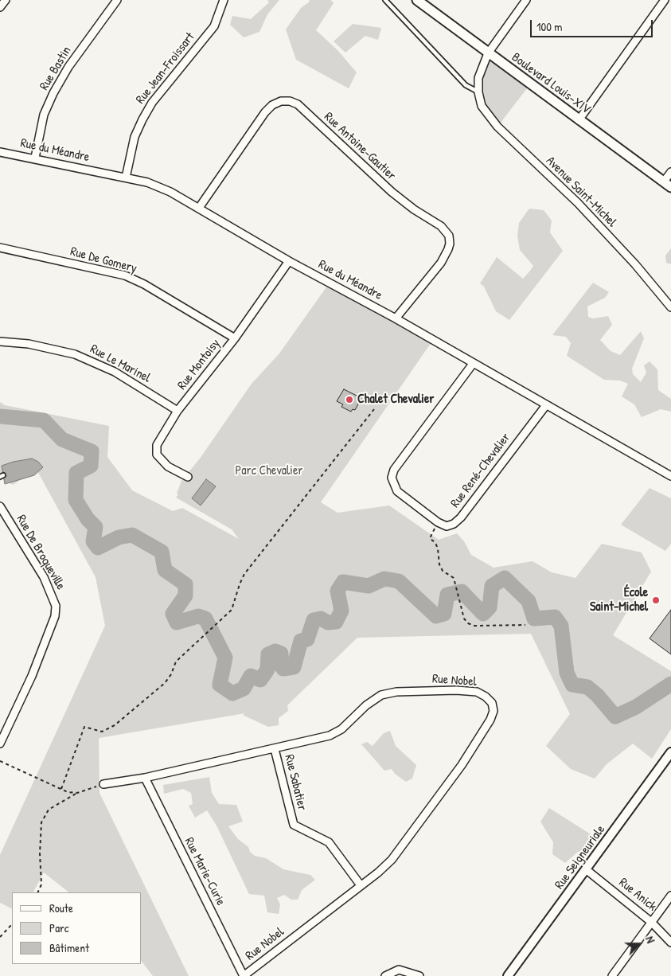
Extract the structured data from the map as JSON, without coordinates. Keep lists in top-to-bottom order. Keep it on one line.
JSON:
{"streets":{"main road":["Boulevard Louis-XIV"],"street":["Rue Bastin","Rue Jean-Froissart","Rue Antoine-Gautier","Rue du Méandre","Avenue Saint-Michel","Rue De Gomery","Rue Le Marinel","Rue Montoisy","Rue René-Chevalier","Rue De Broqueville","Rue Nobel","Rue Sabatier","Rue Seigneuriale","Rue Marie-Curie","Rue Anick"]},"crossings":[["Rue Bastin","Rue du Méandre"],["Rue Jean-Froissart","Rue du Méandre"],["Boulevard Louis-XIV","Avenue Saint-Michel"],["Rue Antoine-Gautier","Rue du Méandre"],["Rue du Méandre","Rue Montoisy"],["Rue du Méandre","Rue René-Chevalier"],["Rue De Gomery","Rue Montoisy"],["Rue Le Marinel","Rue Montoisy"],["Rue Nobel","Rue Sabatier"],["Rue Nobel","Rue Marie-Curie"],["Rue Seigneuriale","Rue Anick"]],"parks":["Parc Chevalier"],"places":["Chalet Chevalier","École Saint-Michel"],"legend":["Route","Parc","Bâtiment"],"scale_bar":"100 m","north":"right"}
